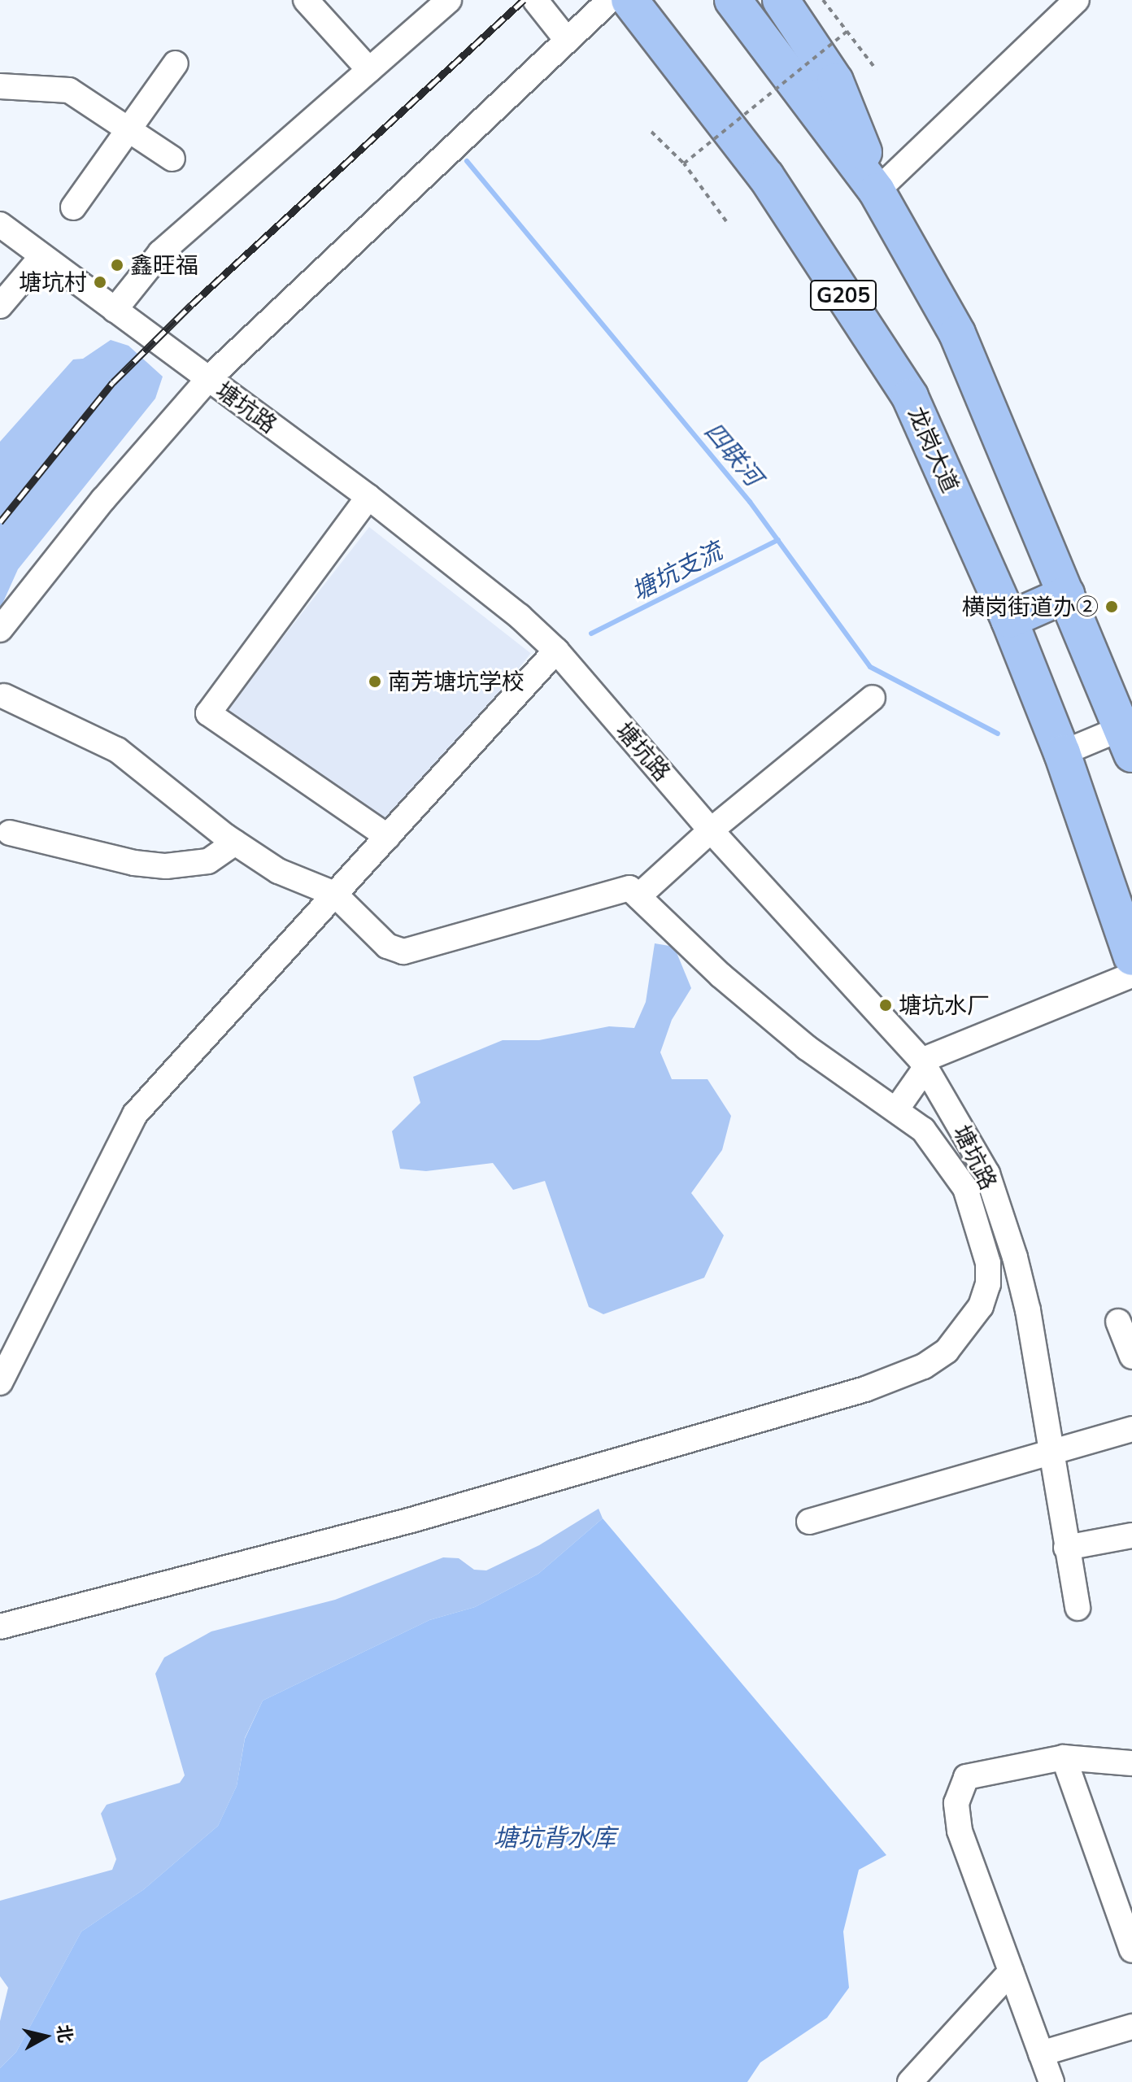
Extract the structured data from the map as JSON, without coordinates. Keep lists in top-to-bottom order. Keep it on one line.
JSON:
{"streets":{"highway":["G205","龙岗大道"],"street":["塘坑路"]},"water":["四联河","塘坑支流","塘坑背水库"],"places":["鑫旺福","塘坑村","横岗街道办②","南芳塘坑学校","塘坑水厂"],"north":"right"}
